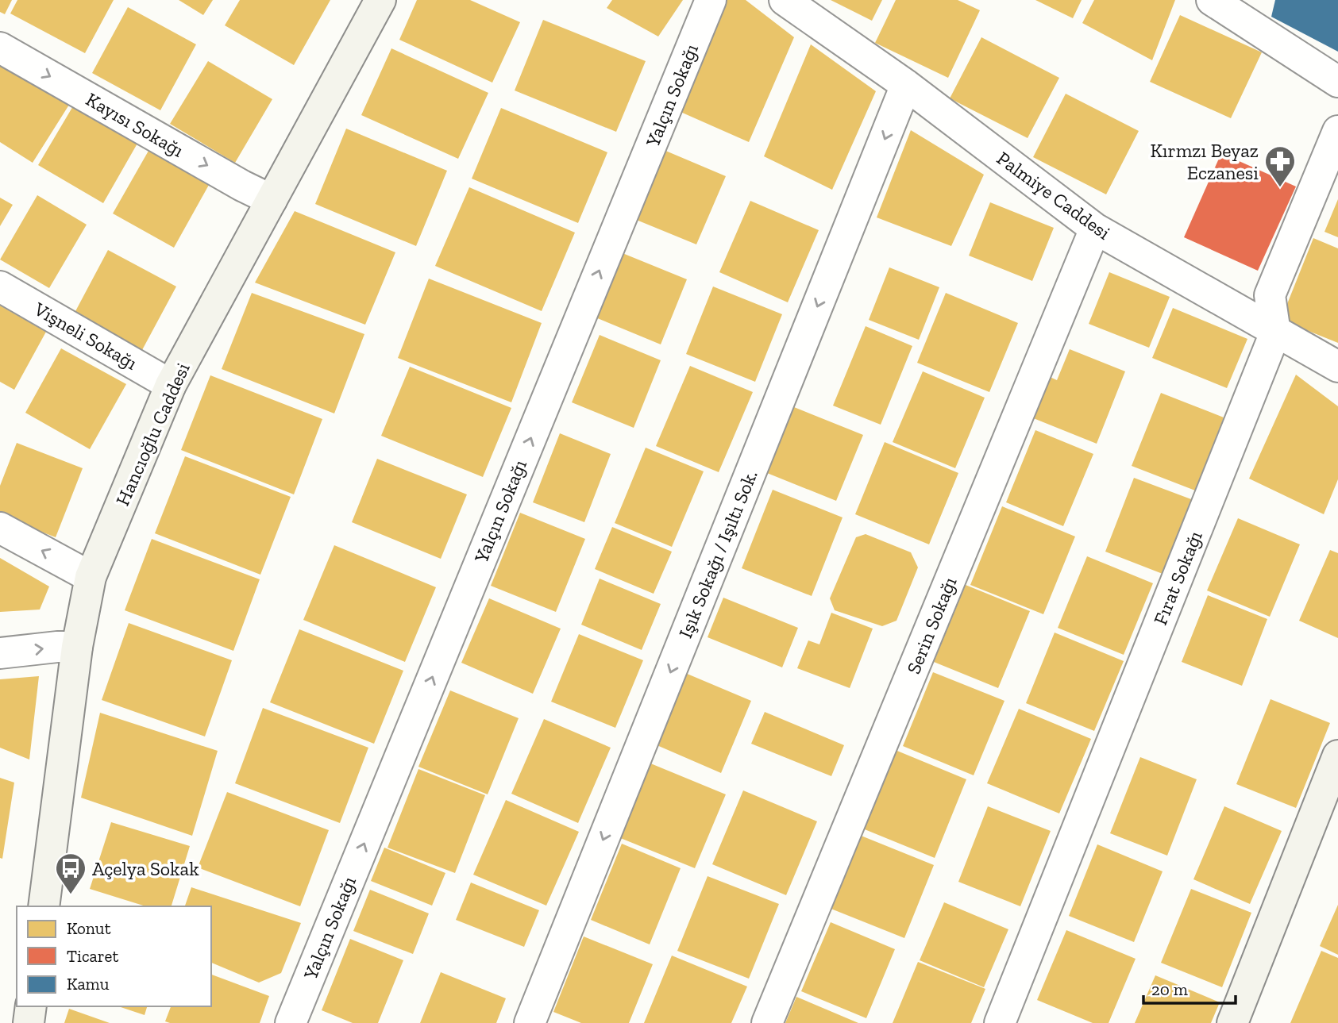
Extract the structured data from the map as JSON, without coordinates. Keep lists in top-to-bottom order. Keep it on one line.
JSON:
{"streets":{"street":["Yalçın Sokağı","Kayısı Sokağı","Palmiye Caddesi","Vişneli Sokağı","Hancıoğlu Caddesi","Işık Sokağı / Işıltı Sok.","Fırat Sokağı","Serin Sokağı"]},"crossings":[["Kayısı Sokağı","Hancıoğlu Caddesi"],["Palmiye Caddesi","Işık Sokağı / Işıltı Sok."],["Palmiye Caddesi","Fırat Sokağı"],["Palmiye Caddesi","Serin Sokağı"],["Vişneli Sokağı","Hancıoğlu Caddesi"]],"one_way":["Yalçın Sokağı","Kayısı Sokağı","Işık Sokağı / Işıltı Sok."],"places":{"pharmacy":["Kırmzı Beyaz Eczanesi"],"bus stop":["Açelya Sokak"]},"legend":["Konut","Ticaret","Kamu"],"scale_bar":"20 m"}
